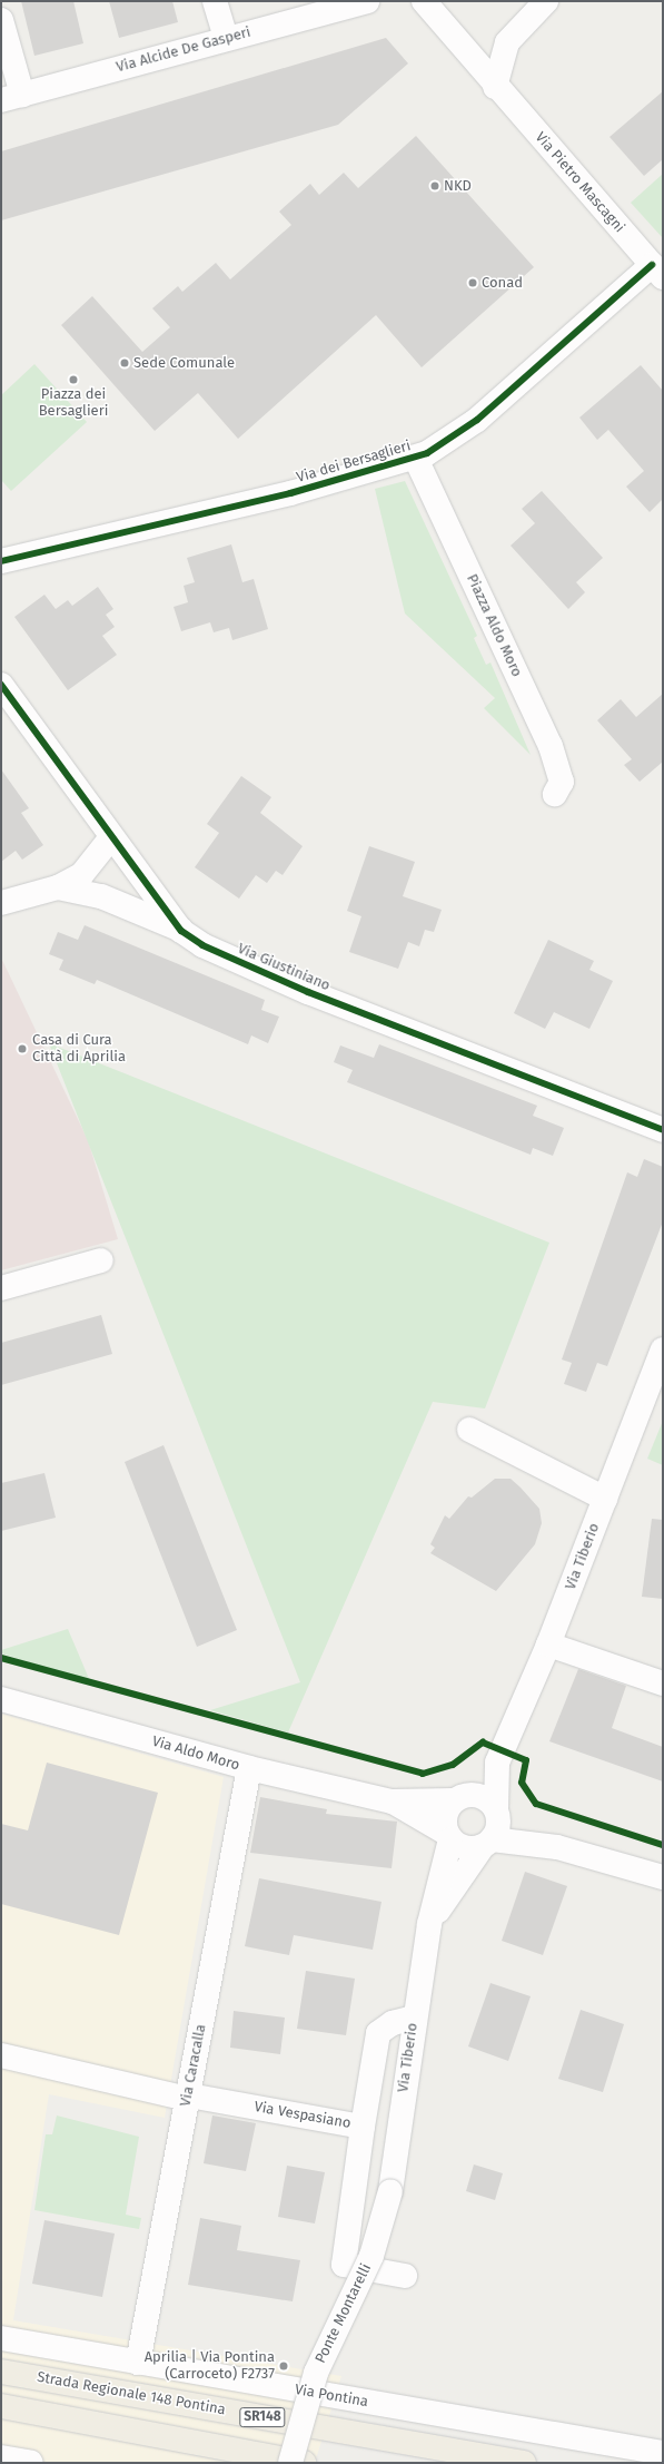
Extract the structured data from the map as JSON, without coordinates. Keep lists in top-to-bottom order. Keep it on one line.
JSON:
{"streets":{"highway":["Strada Regionale 148 Pontina","SR148"],"street":["Via Alcide De Gasperi","Via Pietro Mascagni","Via dei Bersaglieri","Piazza Aldo Moro","Via Giustiniano","Via Tiberio","Via Aldo Moro","Via Caracalla","Via Vespasiano","Ponte Montarelli","Via Pontina"]},"crossings":[["Via Pietro Mascagni","Via dei Bersaglieri"],["Via dei Bersaglieri","Piazza Aldo Moro"],["Via Tiberio","Via Aldo Moro"],["Via Tiberio","Via Vespasiano"],["Via Tiberio","Ponte Montarelli"],["Via Aldo Moro","Via Caracalla"],["Via Caracalla","Via Vespasiano"],["Via Caracalla","Via Pontina"]],"places":["NKD","Conad","Sede Comunale","Piazza dei Bersaglieri","Casa di Cura Città di Aprilia","Aprilia | Via Pontina (Carroceto) F2737"]}
